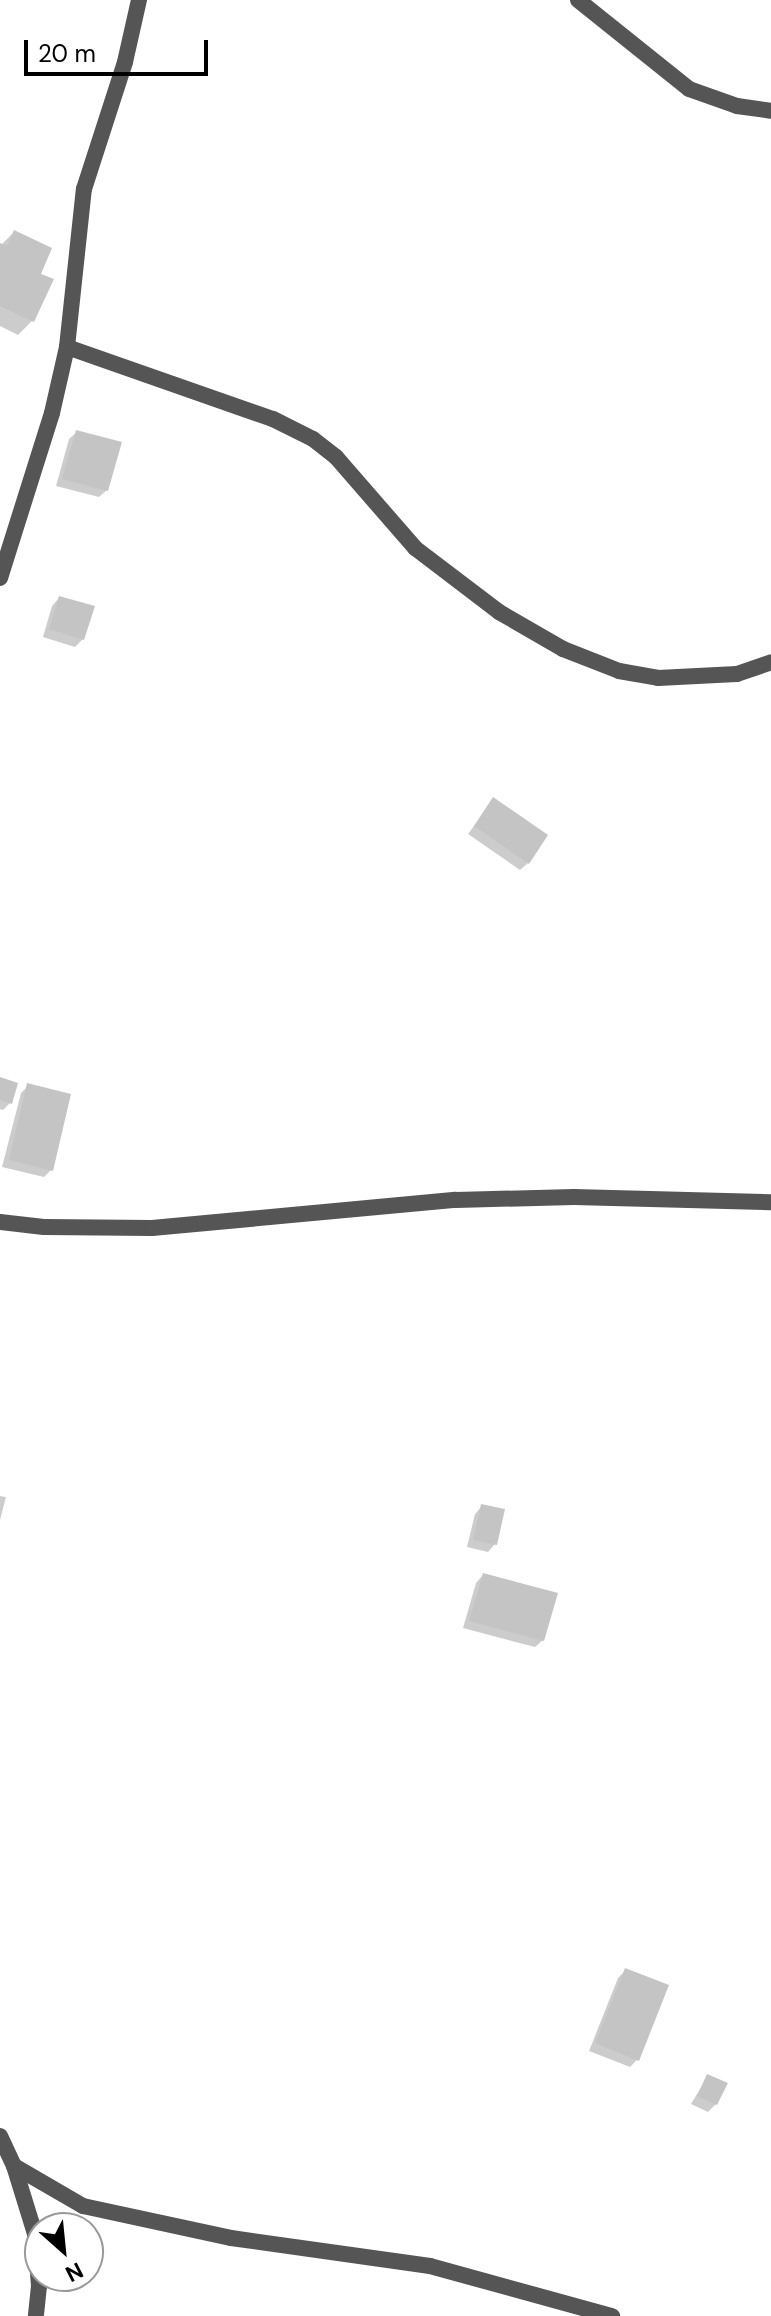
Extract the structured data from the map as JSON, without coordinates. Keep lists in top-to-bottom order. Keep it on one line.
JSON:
{"scale_bar":"20 m","north":"bottom right"}
